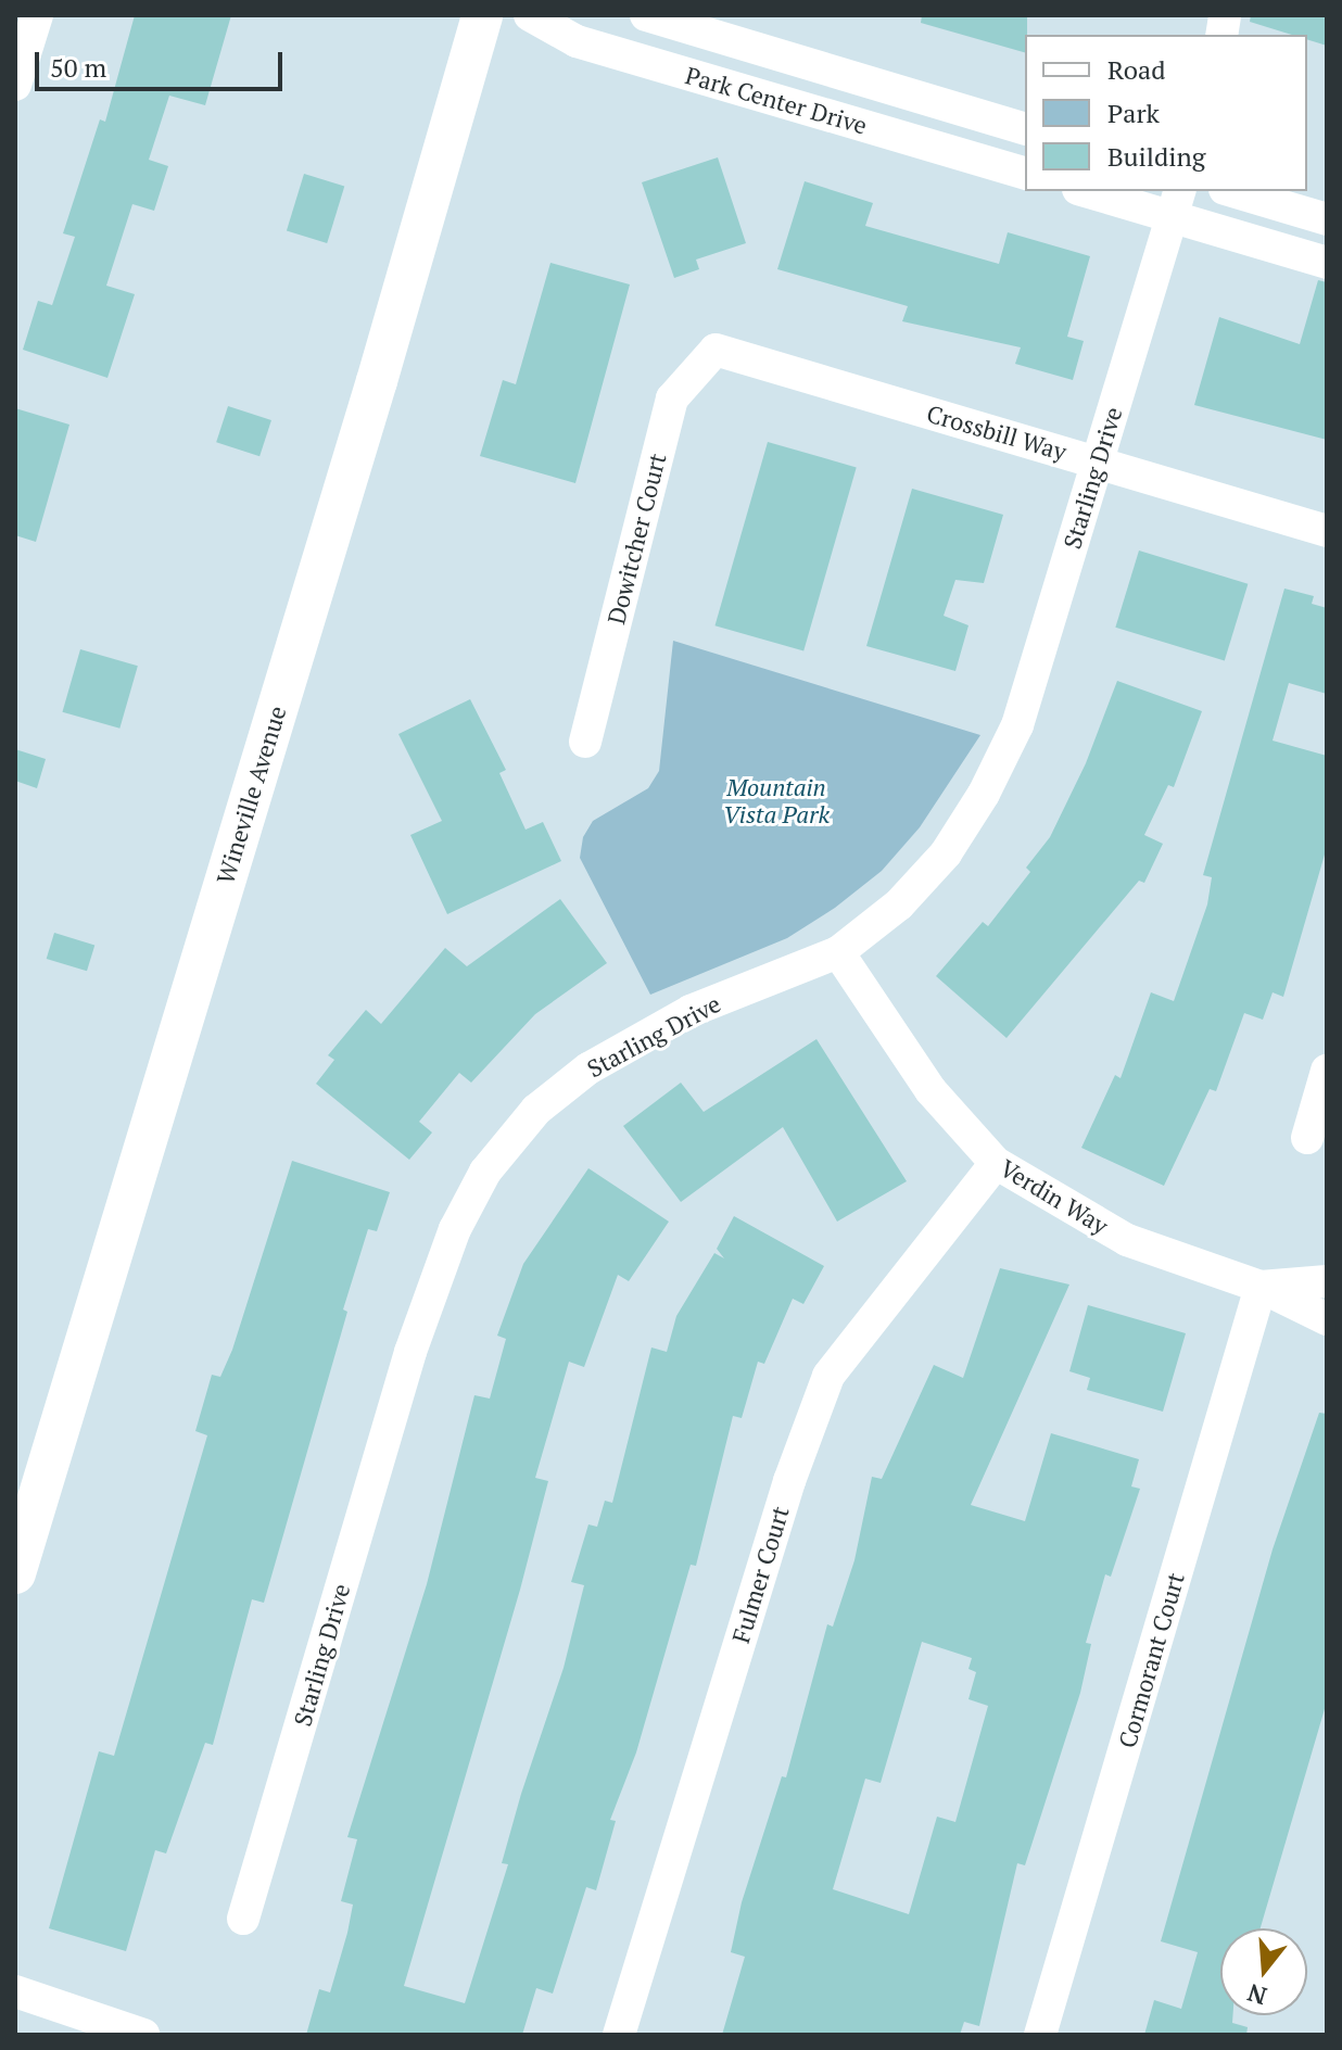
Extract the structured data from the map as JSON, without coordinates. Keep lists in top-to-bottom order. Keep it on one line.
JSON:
{"streets":{"main road":["Wineville Avenue"],"street":["Park Center Drive","Crossbill Way","Starling Drive","Dowitcher Court","Verdin Way","Fulmer Court","Cormorant Court"]},"crossings":[["Crossbill Way","Starling Drive"],["Crossbill Way","Dowitcher Court"],["Starling Drive","Verdin Way"],["Verdin Way","Fulmer Court"],["Verdin Way","Cormorant Court"]],"parks":["Mountain Vista Park"],"legend":["Road","Park","Building"],"scale_bar":"50 m","north":"bottom"}
